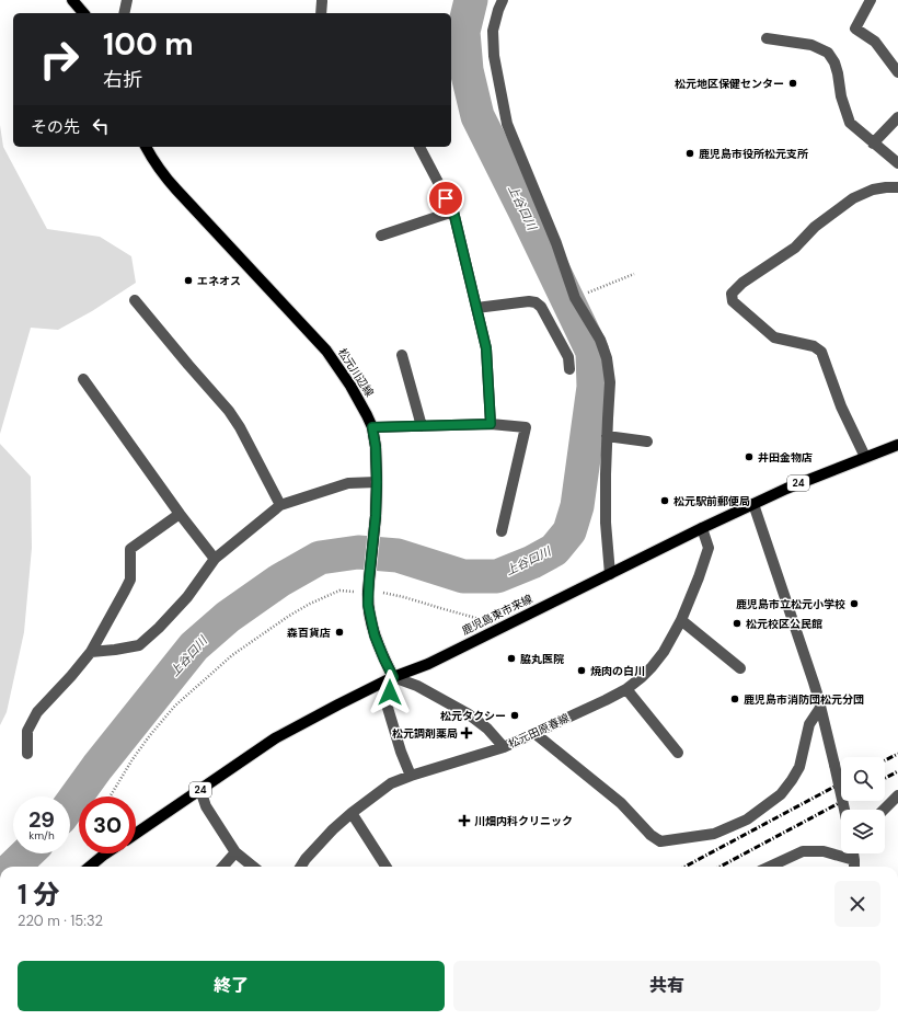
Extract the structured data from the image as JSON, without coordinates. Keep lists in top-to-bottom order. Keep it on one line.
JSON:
{"streets":{"main road":["松元川辺線","24","鹿児島東市来線"],"street":["松元田原春線"]},"crossings":[["松元川辺線","鹿児島東市来線"],["鹿児島東市来線","松元田原春線"]],"water":["上谷口川"],"places":{"other":["松元地区保健センター","鹿児島市役所松元支所","エネオス","井田金物店","松元駅前郵便局","鹿児島市立松元小学校","松元校区公民館","森百貨店","脇丸医院","焼肉の白川","鹿児島市消防団松元分団","松元タクシー"],"health":["松元調剤薬局","川畑内科クリニック"]},"page":{"turn":["100 m","右折"],"then":"その先","speed":"29 km/h","limit":"30","heading":["1 分","220 m · 15:32"],"buttons":["終了","共有"]}}
